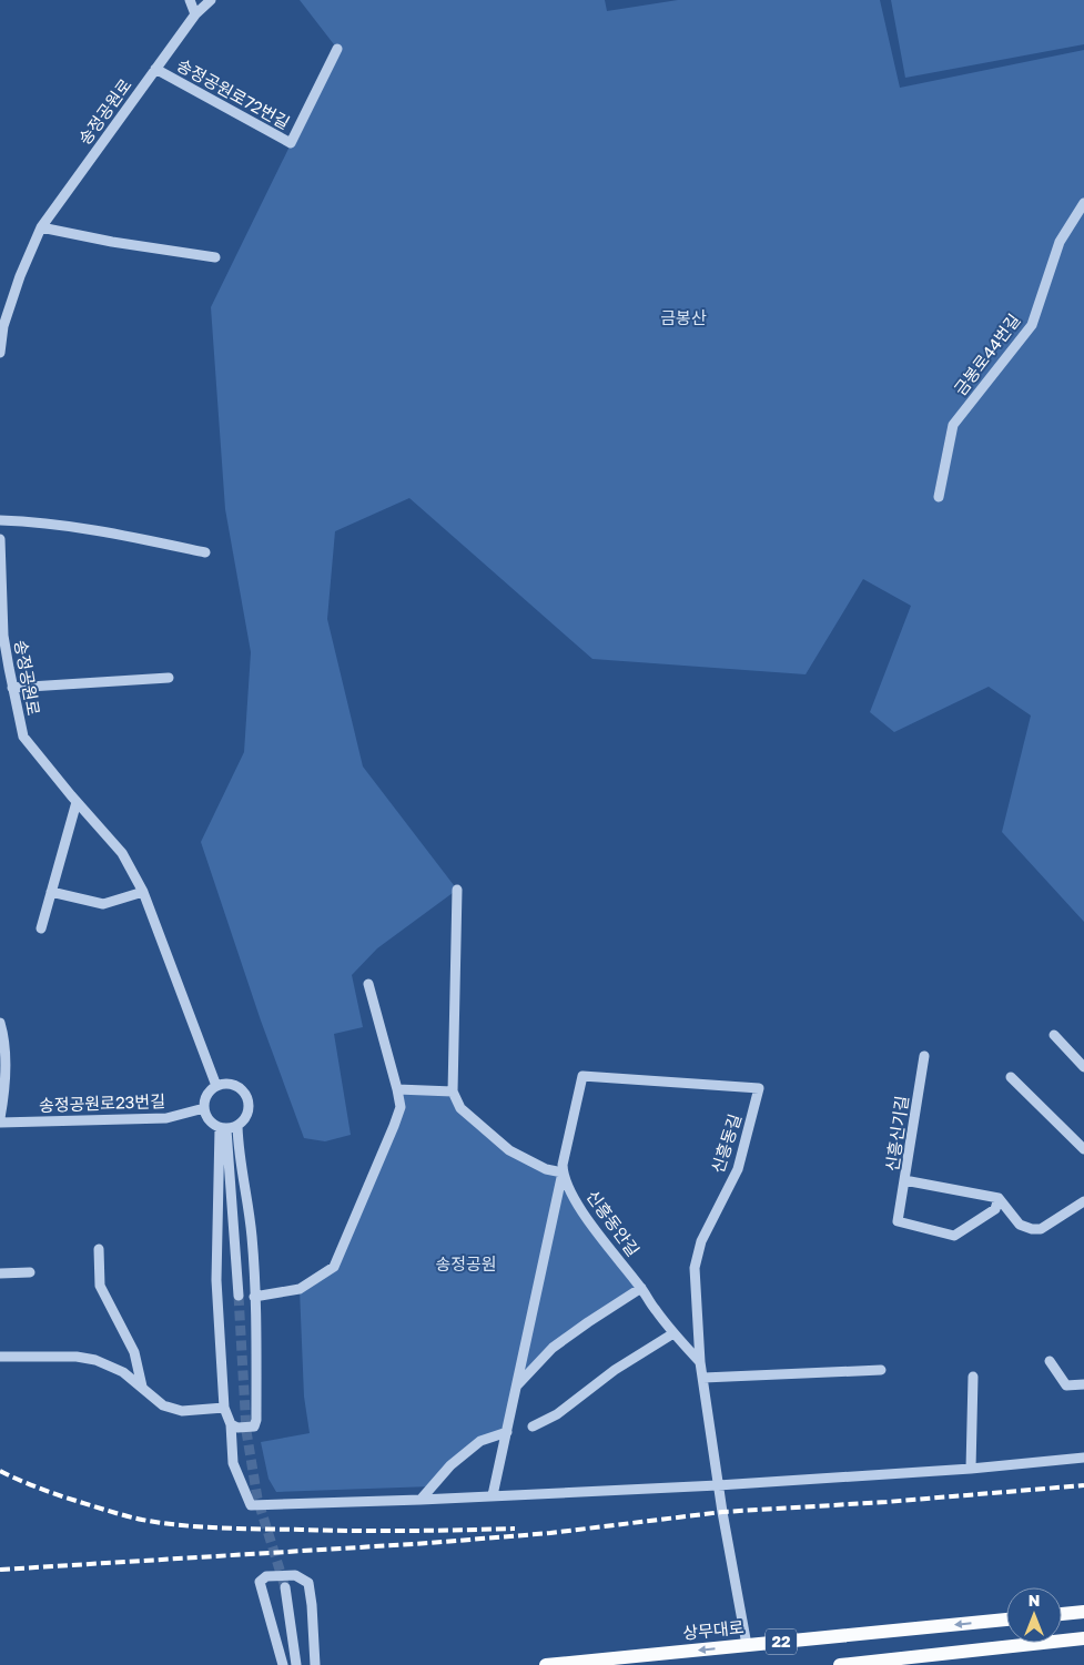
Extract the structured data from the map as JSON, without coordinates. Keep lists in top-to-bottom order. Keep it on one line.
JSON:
{"streets":{"main road":["상무대로","22"],"street":["송정공원로72번길","송정공원로","금봉로44번길","송정공원로23번길","신흥신기길","신흥동길","신흥동안길"]},"crossings":[["송정공원로72번길","송정공원로"],["송정공원로","송정공원로23번길"],["신흥동길","신흥동안길"],["신흥동길","상무대로"]],"parks":["금봉산","송정공원"],"north":"top"}
